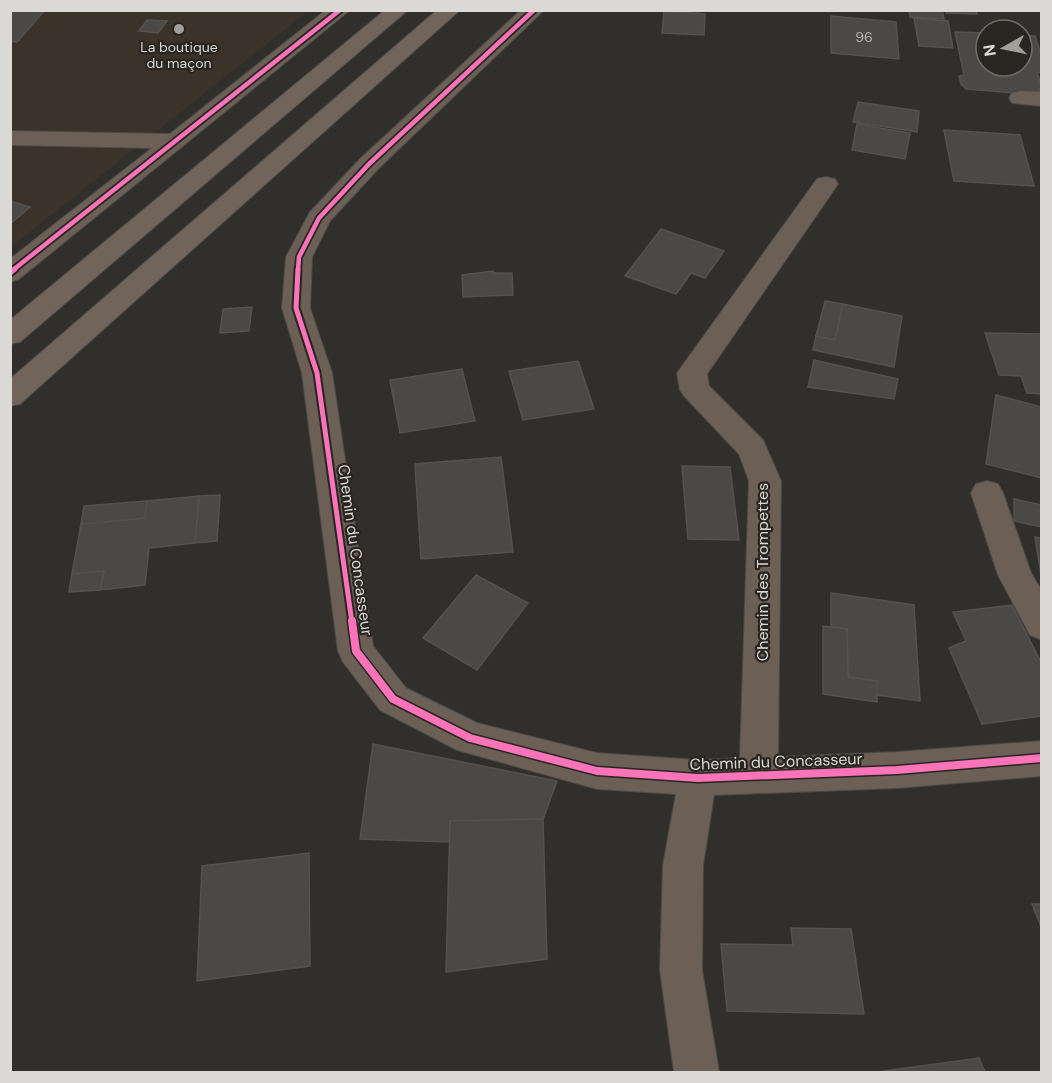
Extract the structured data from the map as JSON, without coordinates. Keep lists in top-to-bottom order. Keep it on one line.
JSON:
{"streets":{"street":["Chemin du Concasseur","Chemin des Trompettes"]},"crossings":[["Chemin du Concasseur","Chemin des Trompettes"]],"places":["La boutique du maçon"],"house_numbers":["96"],"north":"left"}
